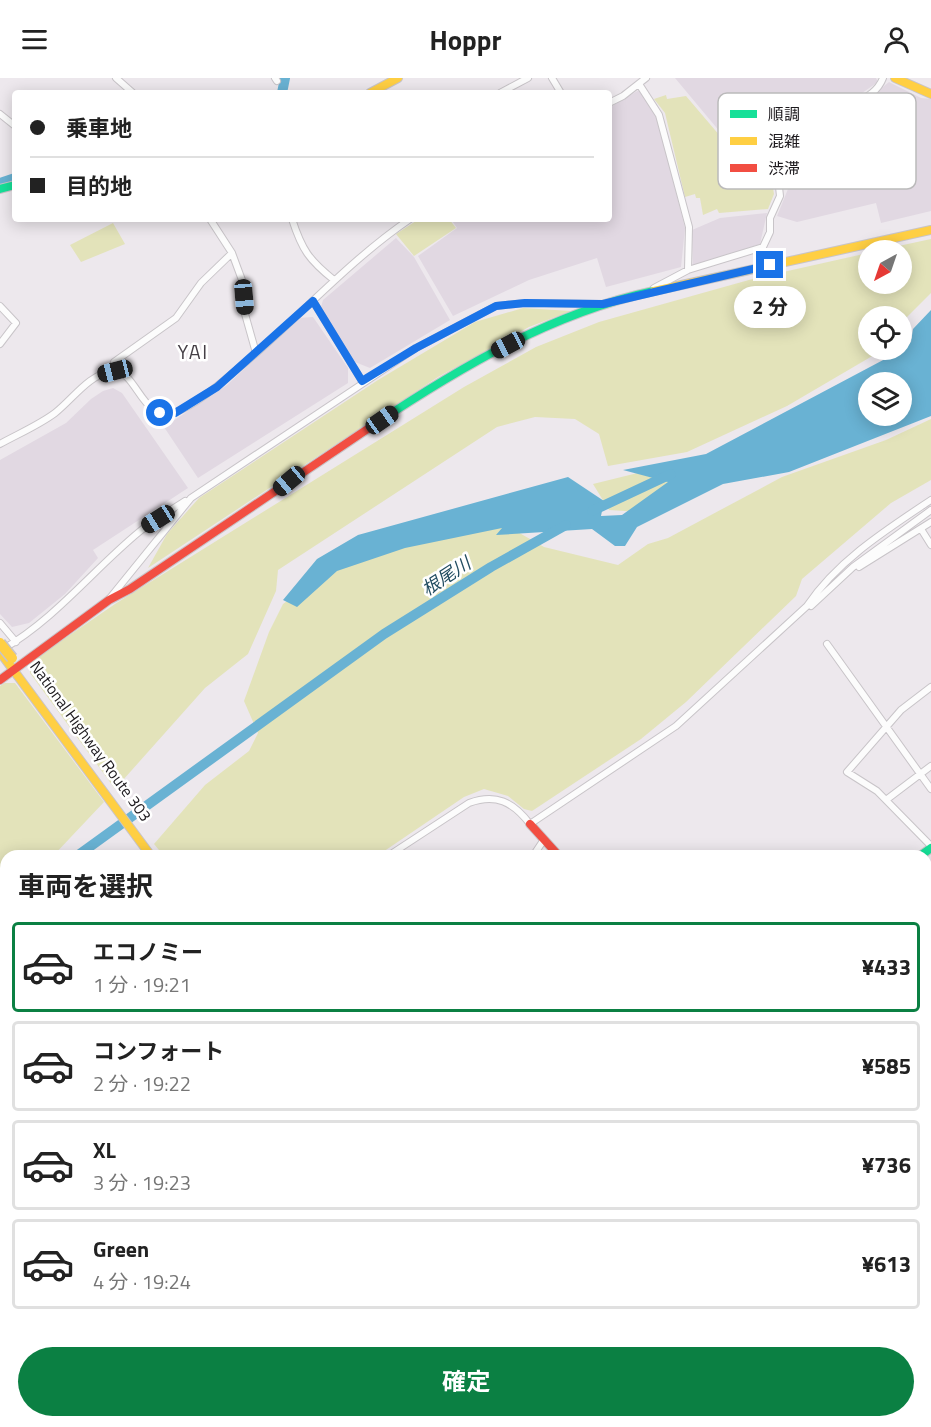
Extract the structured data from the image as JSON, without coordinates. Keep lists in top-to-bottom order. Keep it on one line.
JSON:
{"streets":{"main road":["National Highway Route 303"]},"districts":["YAI"],"water":["根尾川"],"legend":["順調","混雑","渋滞"],"north":"bottom left","page":{"header":"Hoppr","banner":["乗車地","目的地"],"bubble":"2 分","heading":"車両を選択","list":[{"name":"エコノミー","note":"1 分 · 19:21","value":"¥433"},{"name":"コンフォート","note":"2 分 · 19:22","value":"¥585"},{"name":"XL","note":"3 分 · 19:23","value":"¥736"},{"name":"Green","note":"4 分 · 19:24","value":"¥613"}],"buttons":"確定"}}
